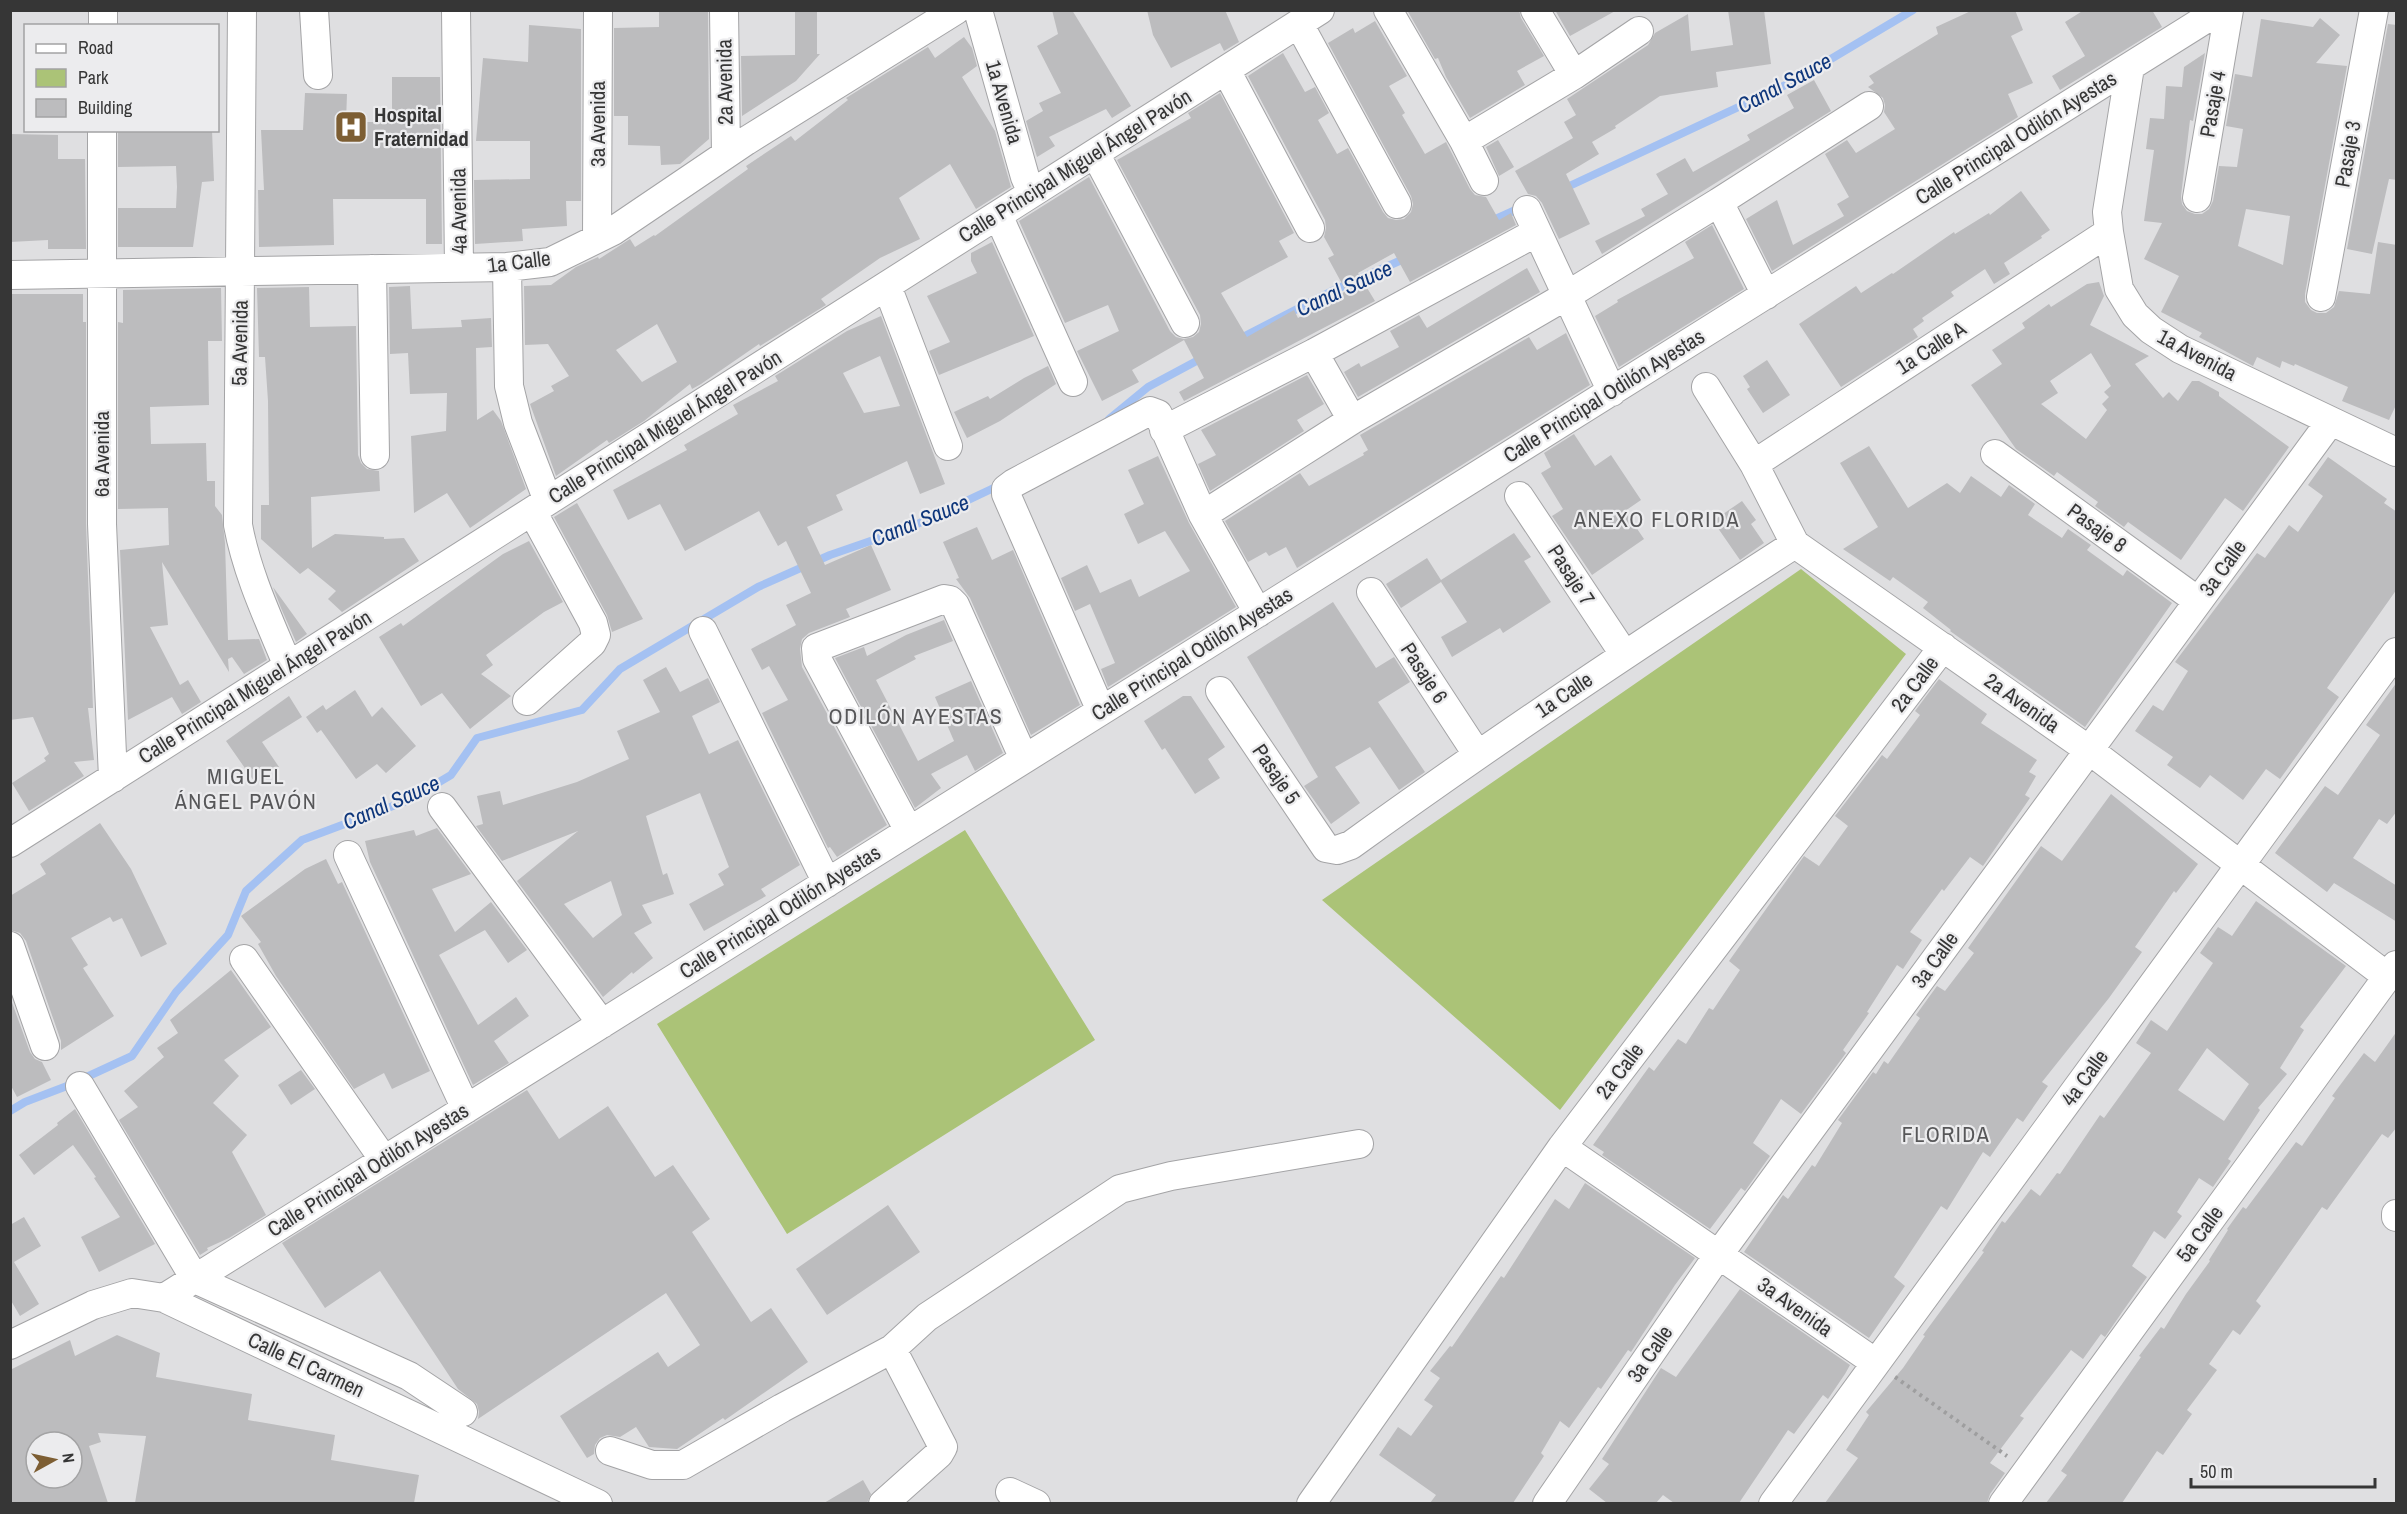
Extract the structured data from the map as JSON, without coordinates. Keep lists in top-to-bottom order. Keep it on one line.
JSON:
{"streets":{"street":["2a Avenida","1a Avenida","Pasaje 4","3a Avenida","Calle Principal Odilón Ayestas","Pasaje 3","Calle Principal Miguel Ángel Pavón","4a Avenida","1a Calle","5a Avenida","1a Calle A","6a Avenida","Pasaje 8","3a Calle","Pasaje 7","Pasaje 6","2a Calle","Pasaje 5","4a Calle","5a Calle","Calle El Carmen"]},"crossings":[["2a Avenida","1a Calle"],["2a Avenida","1a Calle A"],["2a Avenida","3a Calle"],["2a Avenida","2a Calle"],["2a Avenida","4a Calle"],["2a Avenida","5a Calle"],["1a Avenida","Calle Principal Odilón Ayestas"],["1a Avenida","Calle Principal Miguel Ángel Pavón"],["1a Avenida","1a Calle A"],["1a Avenida","3a Calle"],["3a Avenida","1a Calle"],["3a Avenida","3a Calle"],["3a Avenida","2a Calle"],["3a Avenida","4a Calle"],["Calle Principal Odilón Ayestas","Calle El Carmen"],["Calle Principal Miguel Ángel Pavón","5a Avenida"],["Calle Principal Miguel Ángel Pavón","6a Avenida"],["4a Avenida","1a Calle"],["1a Calle","5a Avenida"],["1a Calle","6a Avenida"],["1a Calle","Pasaje 7"],["1a Calle","Pasaje 6"],["1a Calle","Pasaje 5"],["Pasaje 8","3a Calle"]],"districts":["ANEXO FLORIDA","ODILÓN AYESTAS","MIGUEL ÁNGEL PAVÓN","FLORIDA"],"water":["Canal Sauce"],"places":{"hospital":["Hospital Fraternidad"]},"legend":["Road","Park","Building"],"scale_bar":"50 m","north":"right"}
